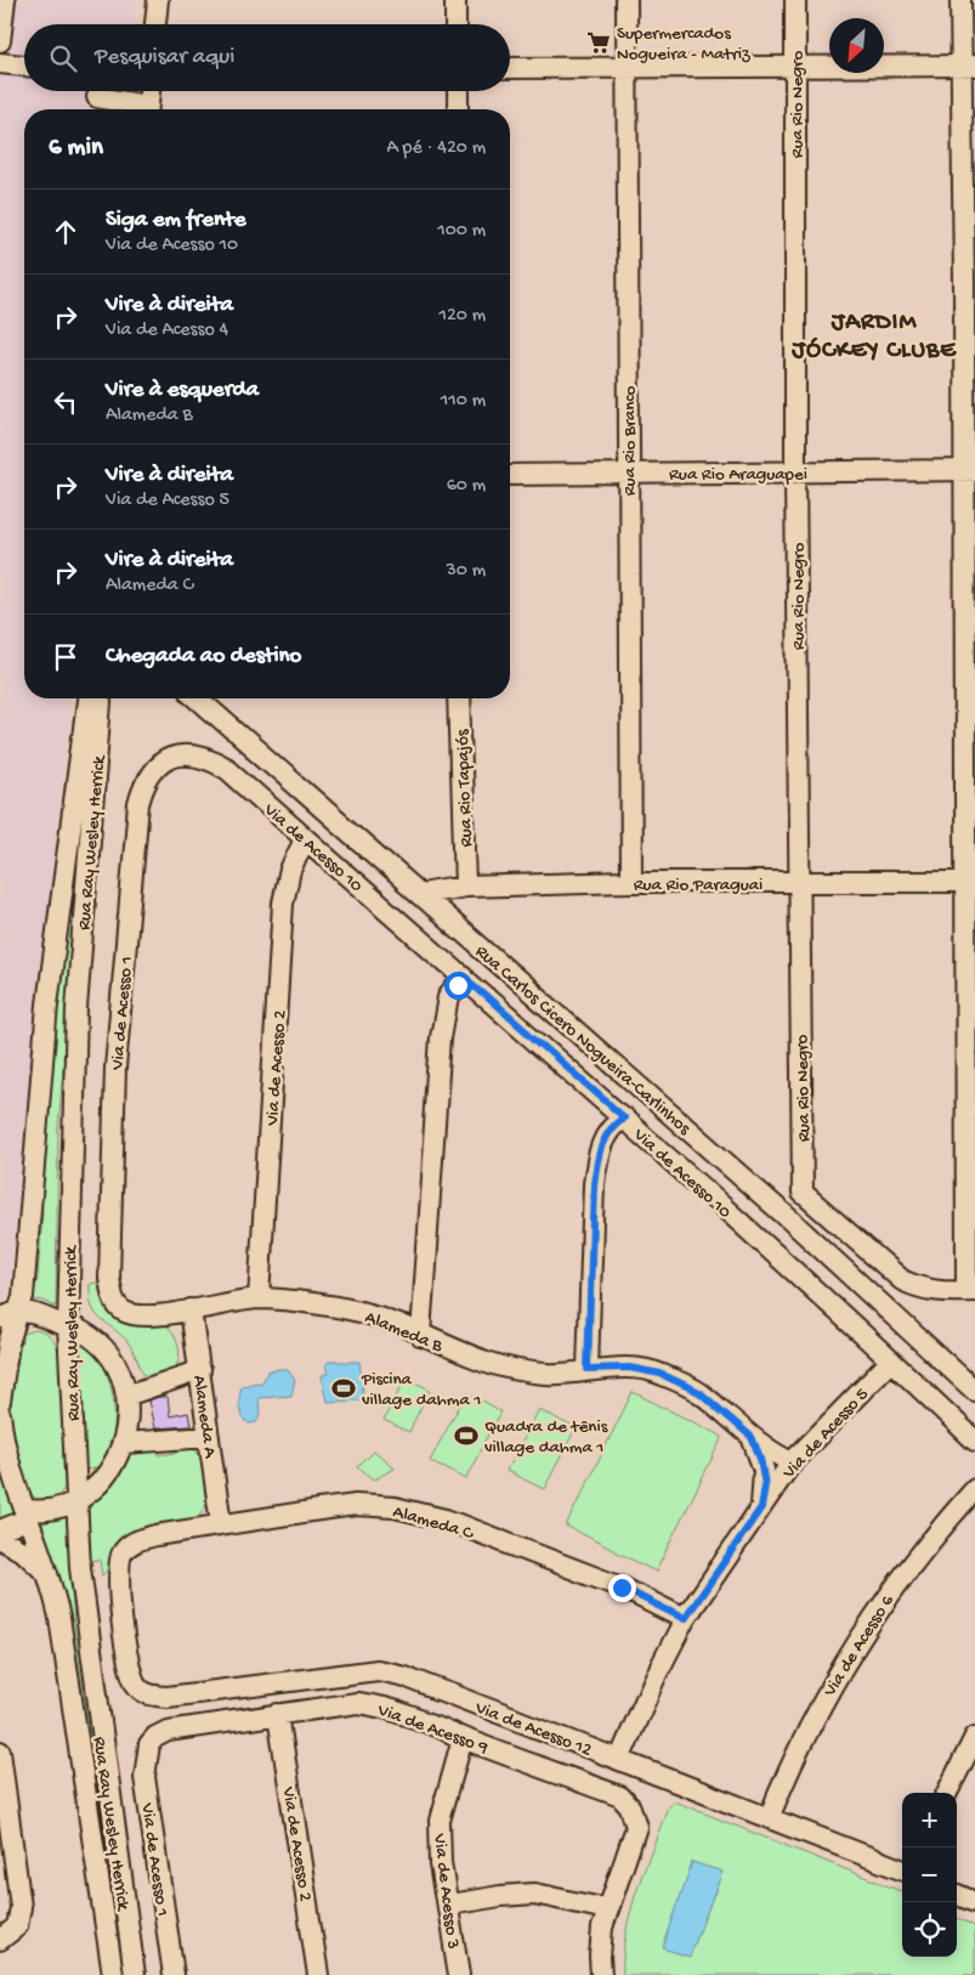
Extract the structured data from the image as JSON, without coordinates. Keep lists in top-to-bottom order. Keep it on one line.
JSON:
{"streets":{"street":["Rua Rio Negro","Rua Rio Branco","Rua Rio Araguapei","Rua Rio Tapajós","Rua Ray Wesley Herrick","Via de Acesso 10","Rua Rio Paraguai","Via de Acesso 1","Rua Carlos Cicero Nogueira-Carlinhos","Via de Acesso 2","Alameda B","Alameda A","Via de Acesso 5","Alameda C","Via de Acesso 6","Via de Acesso 9","Via de Acesso 12","Via de Acesso 3"]},"crossings":[["Rua Rio Negro","Rua Rio Araguapei"],["Rua Rio Negro","Rua Rio Paraguai"],["Rua Rio Branco","Rua Rio Araguapei"],["Rua Rio Branco","Rua Rio Paraguai"],["Rua Rio Tapajós","Rua Rio Paraguai"],["Via de Acesso 10","Via de Acesso 1"],["Via de Acesso 10","Via de Acesso 2"],["Via de Acesso 10","Via de Acesso 5"],["Rua Rio Paraguai","Rua Carlos Cicero Nogueira-Carlinhos"],["Via de Acesso 1","Alameda B"],["Via de Acesso 1","Via de Acesso 9"],["Via de Acesso 2","Alameda B"],["Via de Acesso 2","Via de Acesso 9"],["Alameda B","Alameda A"],["Alameda B","Via de Acesso 5"],["Alameda A","Alameda C"],["Via de Acesso 5","Alameda C"],["Via de Acesso 5","Via de Acesso 12"],["Alameda C","Via de Acesso 12"],["Via de Acesso 6","Via de Acesso 12"],["Via de Acesso 9","Via de Acesso 3"]],"districts":["JARDIM JÓCKEY CLUBE"],"places":{"supermarket":["Supermercados Nogueira - Matriz"],"sports":["Piscina village dahma 1","Quadra de tênis village dahma 1"]},"north":"bottom left","page":{"search":"Pesquisar aqui","heading":["6 min","A pé · 420 m"],"list":[["Siga em frente","Via de Acesso 10","100 m"],["Vire à direita","Via de Acesso 4","120 m"],["Vire à esquerda","Alameda B","110 m"],["Vire à direita","Via de Acesso 5","60 m"],["Vire à direita","Alameda C","30 m"],"Chegada ao destino"],"map_buttons":["+","−"]}}
